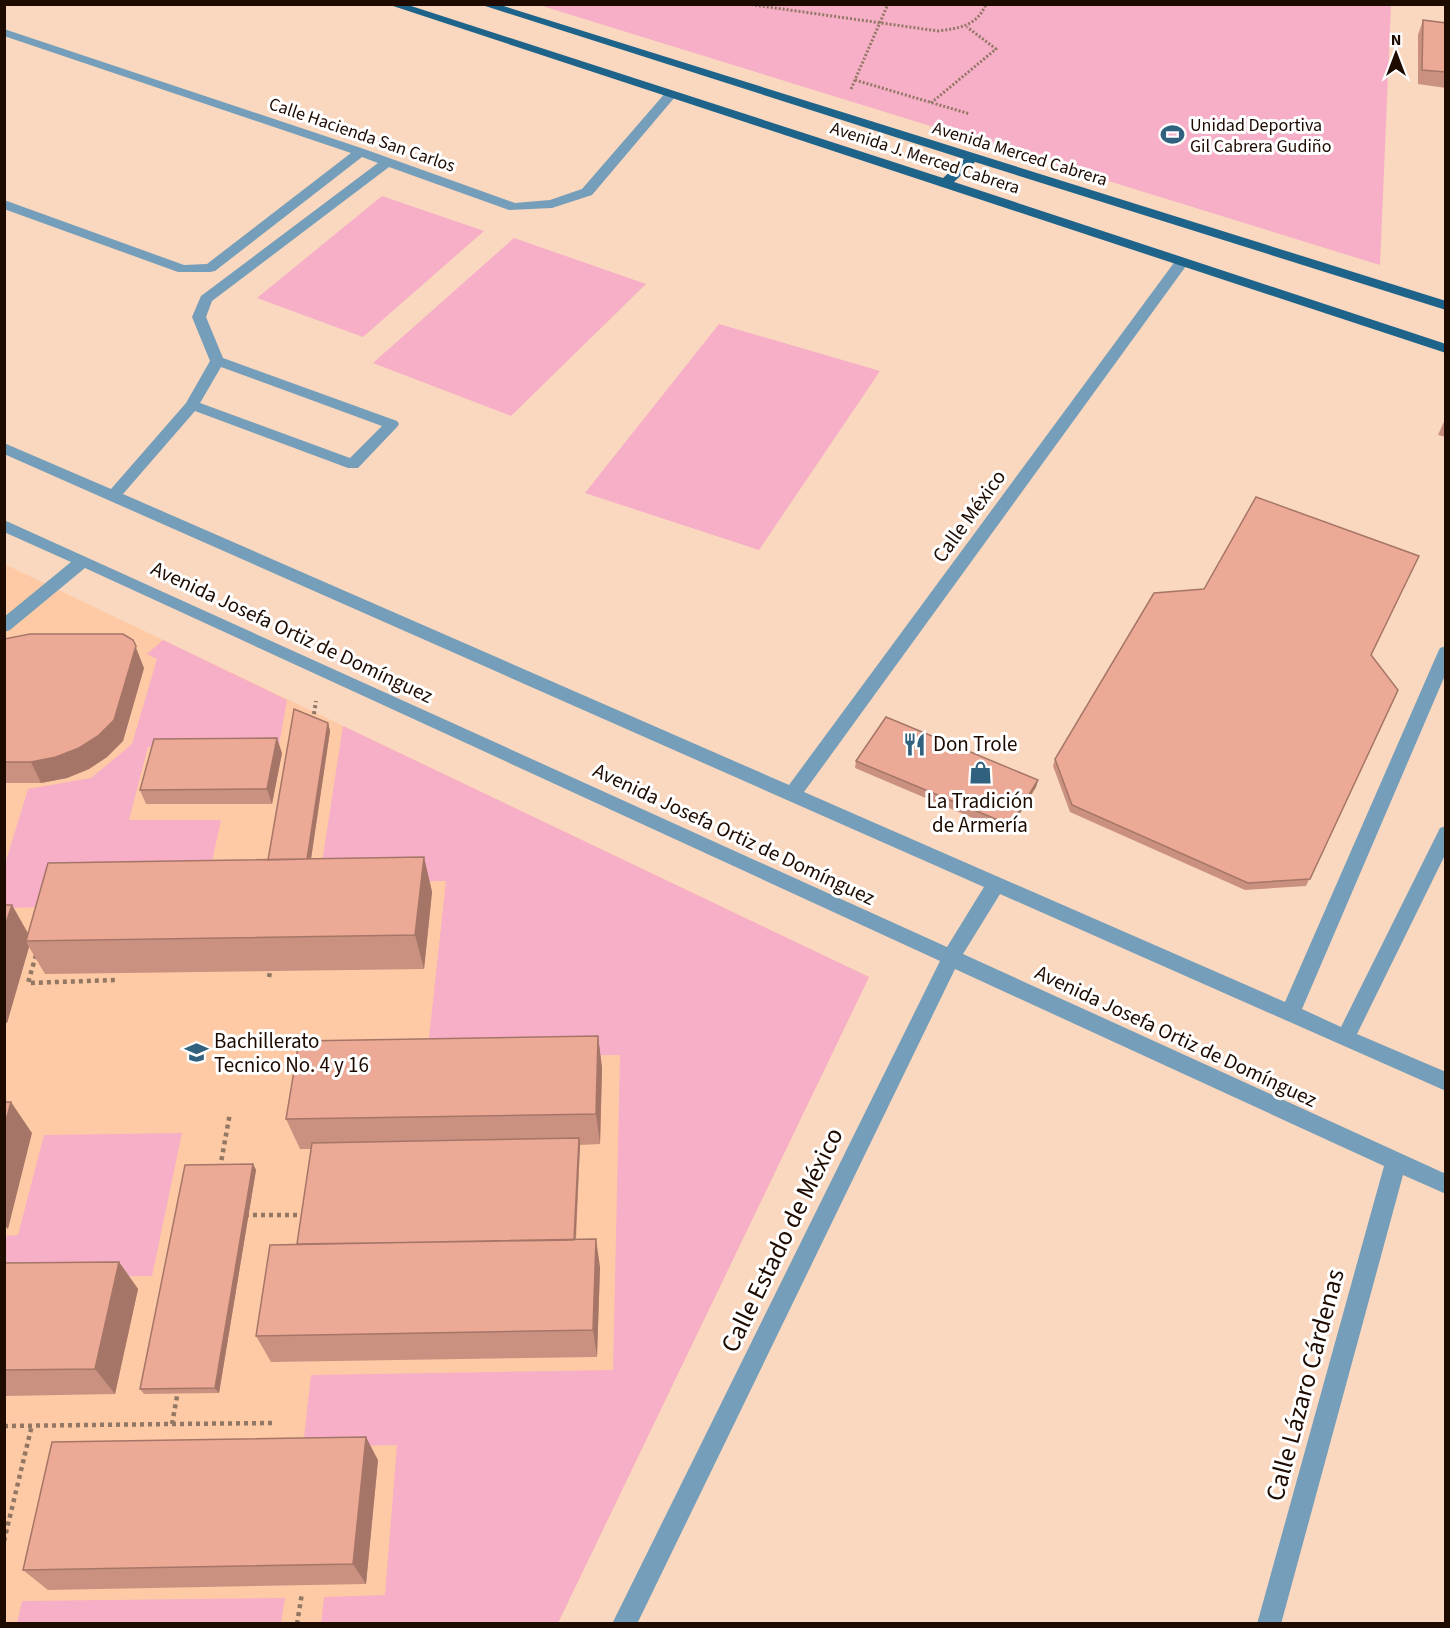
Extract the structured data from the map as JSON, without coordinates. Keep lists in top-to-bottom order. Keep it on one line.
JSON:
{"streets":{"main road":["Avenida Merced Cabrera","Avenida J. Merced Cabrera"],"street":["Calle Hacienda San Carlos","Calle México","Avenida Josefa Ortiz de Domínguez","Calle Estado de México","Calle Lázaro Cárdenas"]},"crossings":[["Calle Hacienda San Carlos","Avenida J. Merced Cabrera"],["Avenida J. Merced Cabrera","Calle México"],["Avenida Josefa Ortiz de Domínguez","Calle Estado de México"],["Avenida Josefa Ortiz de Domínguez","Calle Lázaro Cárdenas"]],"places":{"sports":["Unidad Deportiva Gil Cabrera Gudiño"],"restaurant":["Don Trole"],"shop":["La Tradición de Armería"],"school or university":["Bachillerato Tecnico No. 4 y 16"]},"north":"top"}
